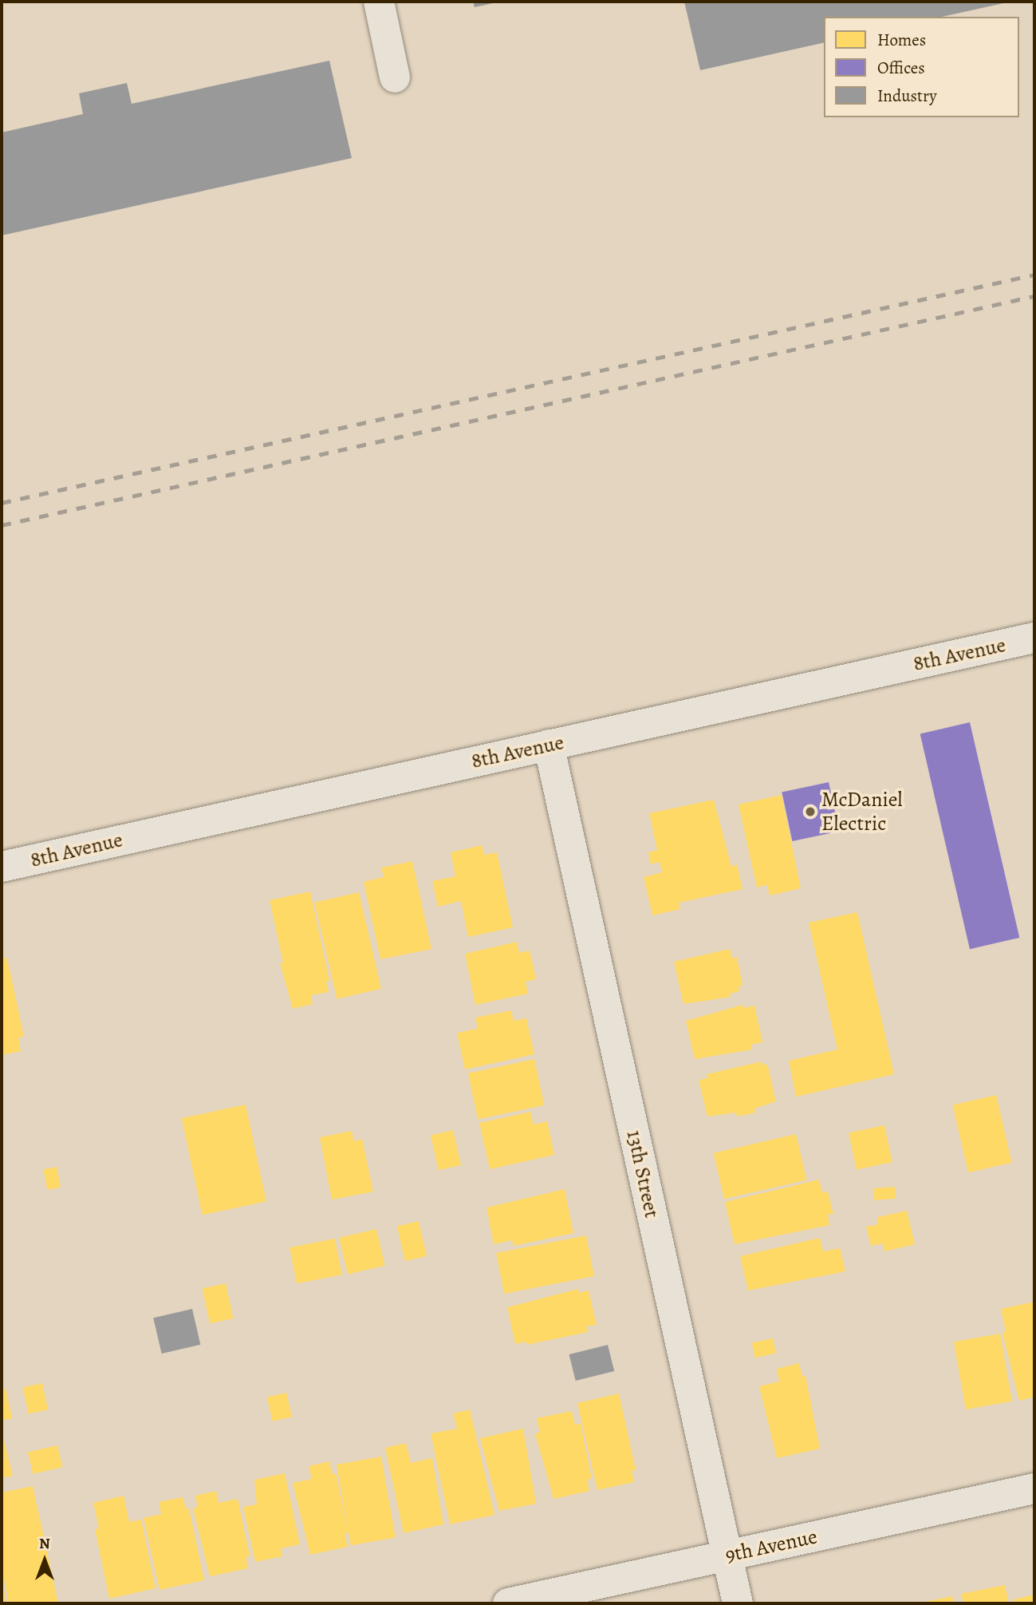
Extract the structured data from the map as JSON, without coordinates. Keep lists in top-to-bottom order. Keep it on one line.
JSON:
{"streets":{"street":["8th Avenue","13th Street","9th Avenue"]},"crossings":[["8th Avenue","13th Street"],["13th Street","9th Avenue"]],"places":["McDaniel Electric"],"legend":["Homes","Offices","Industry"],"north":"top"}
